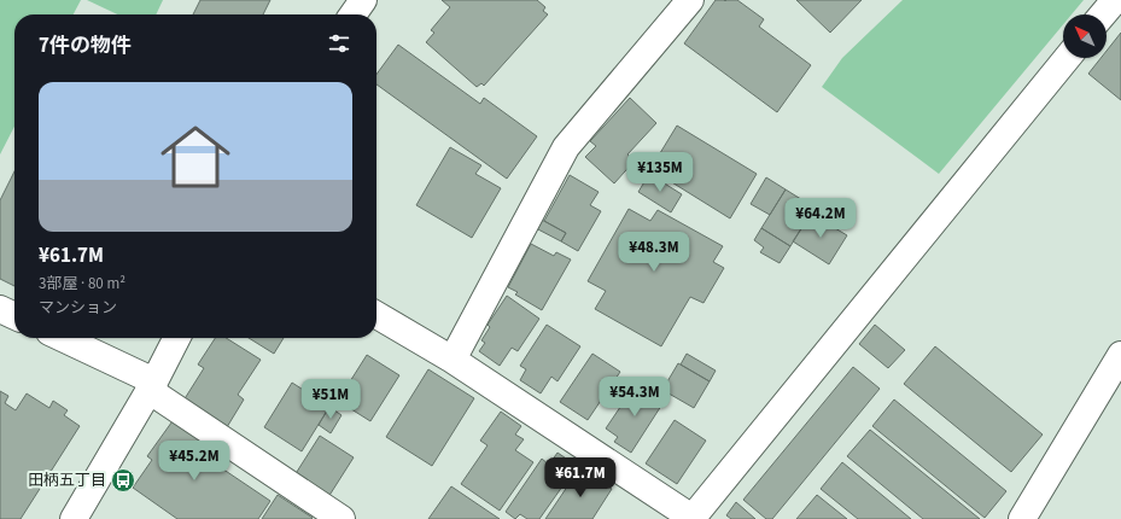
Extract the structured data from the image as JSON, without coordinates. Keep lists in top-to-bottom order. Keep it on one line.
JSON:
{"places":{"bus stop":["田柄五丁目"]},"north":"top left","page":{"heading":"7件の物件","list":[{"name":"¥61.7M","note":"3部屋 · 80 m² · マンション"}],"price":["¥135M","¥64.2M","¥48.3M","¥54.3M","¥51M","¥45.2M","¥61.7M"]}}
